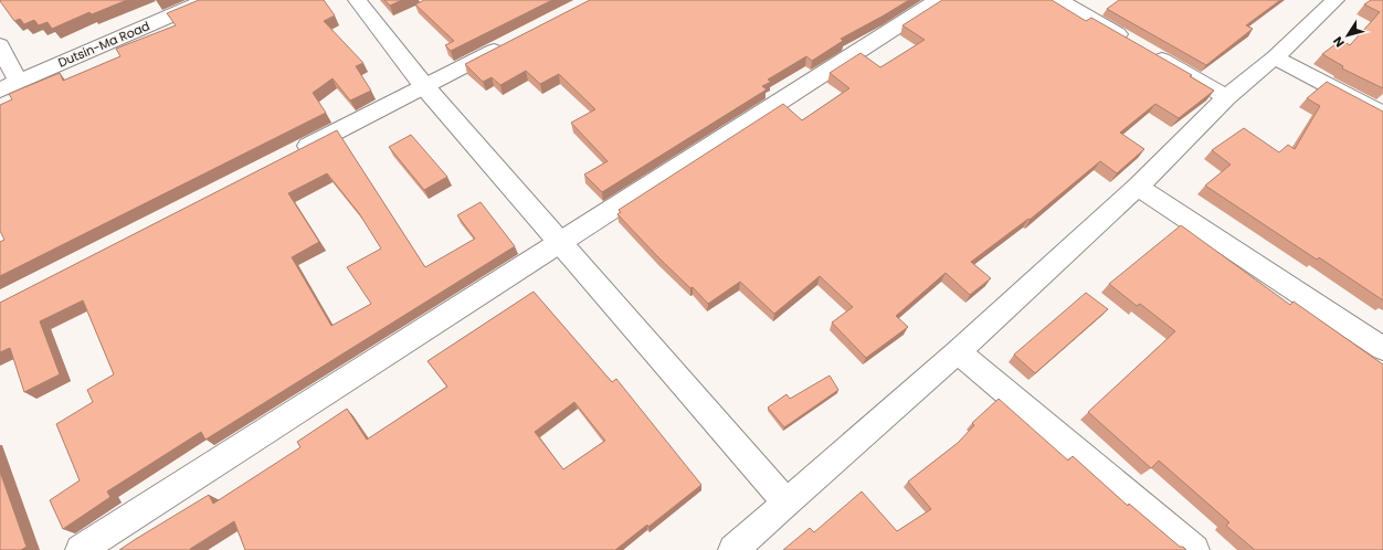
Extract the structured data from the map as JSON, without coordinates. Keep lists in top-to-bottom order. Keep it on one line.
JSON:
{"streets":{"street":["Dutsin-Ma Road"]},"north":"bottom left"}
